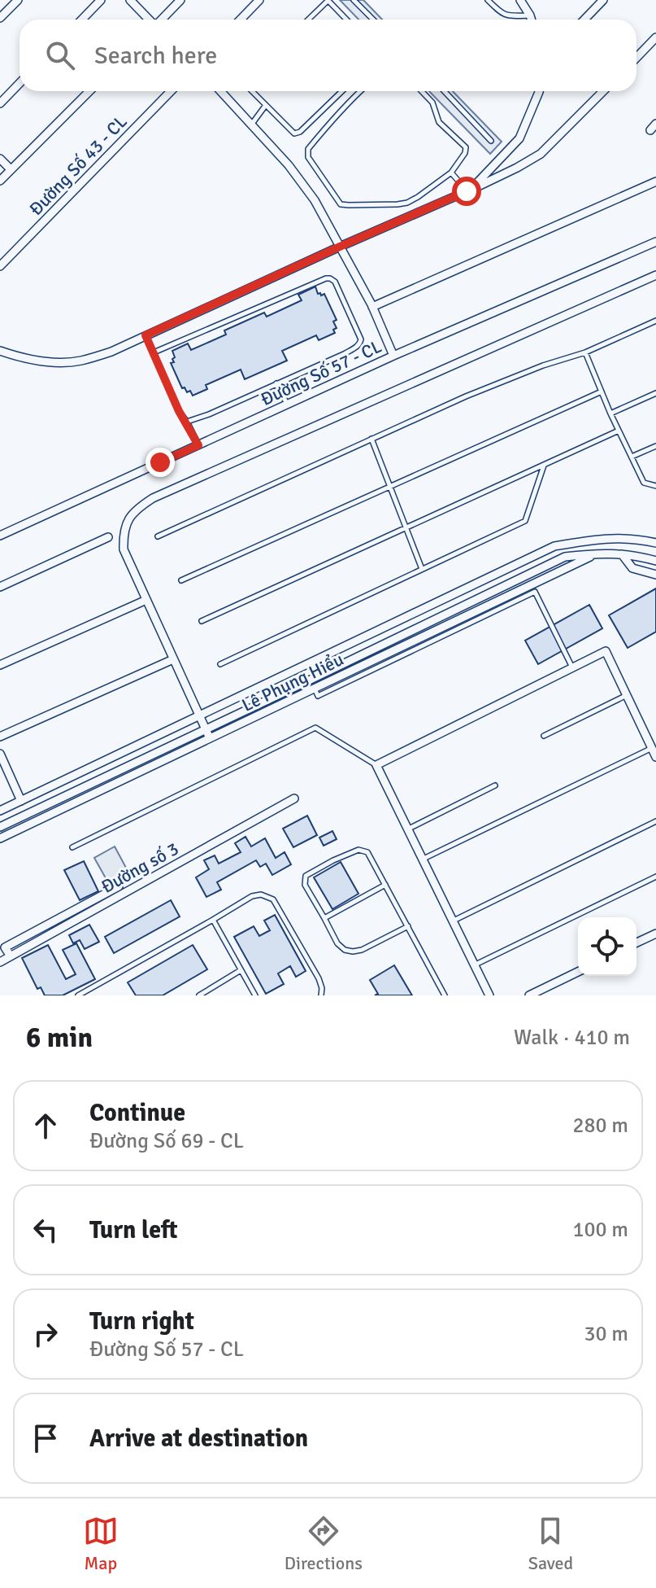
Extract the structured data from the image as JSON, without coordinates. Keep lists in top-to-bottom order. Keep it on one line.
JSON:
{"streets":{"street":["Đường Số 43 - CL","Đường Số 57 - CL","Lê Phụng Hiểu","Đường số 3"]},"page":{"search":"Search here","heading":["6 min","Walk · 410 m"],"list":[["Continue","Đường Số 69 - CL","280 m"],["Turn left","100 m"],["Turn right","Đường Số 57 - CL","30 m"],"Arrive at destination"],"nav":["Map","Directions","Saved"]}}
